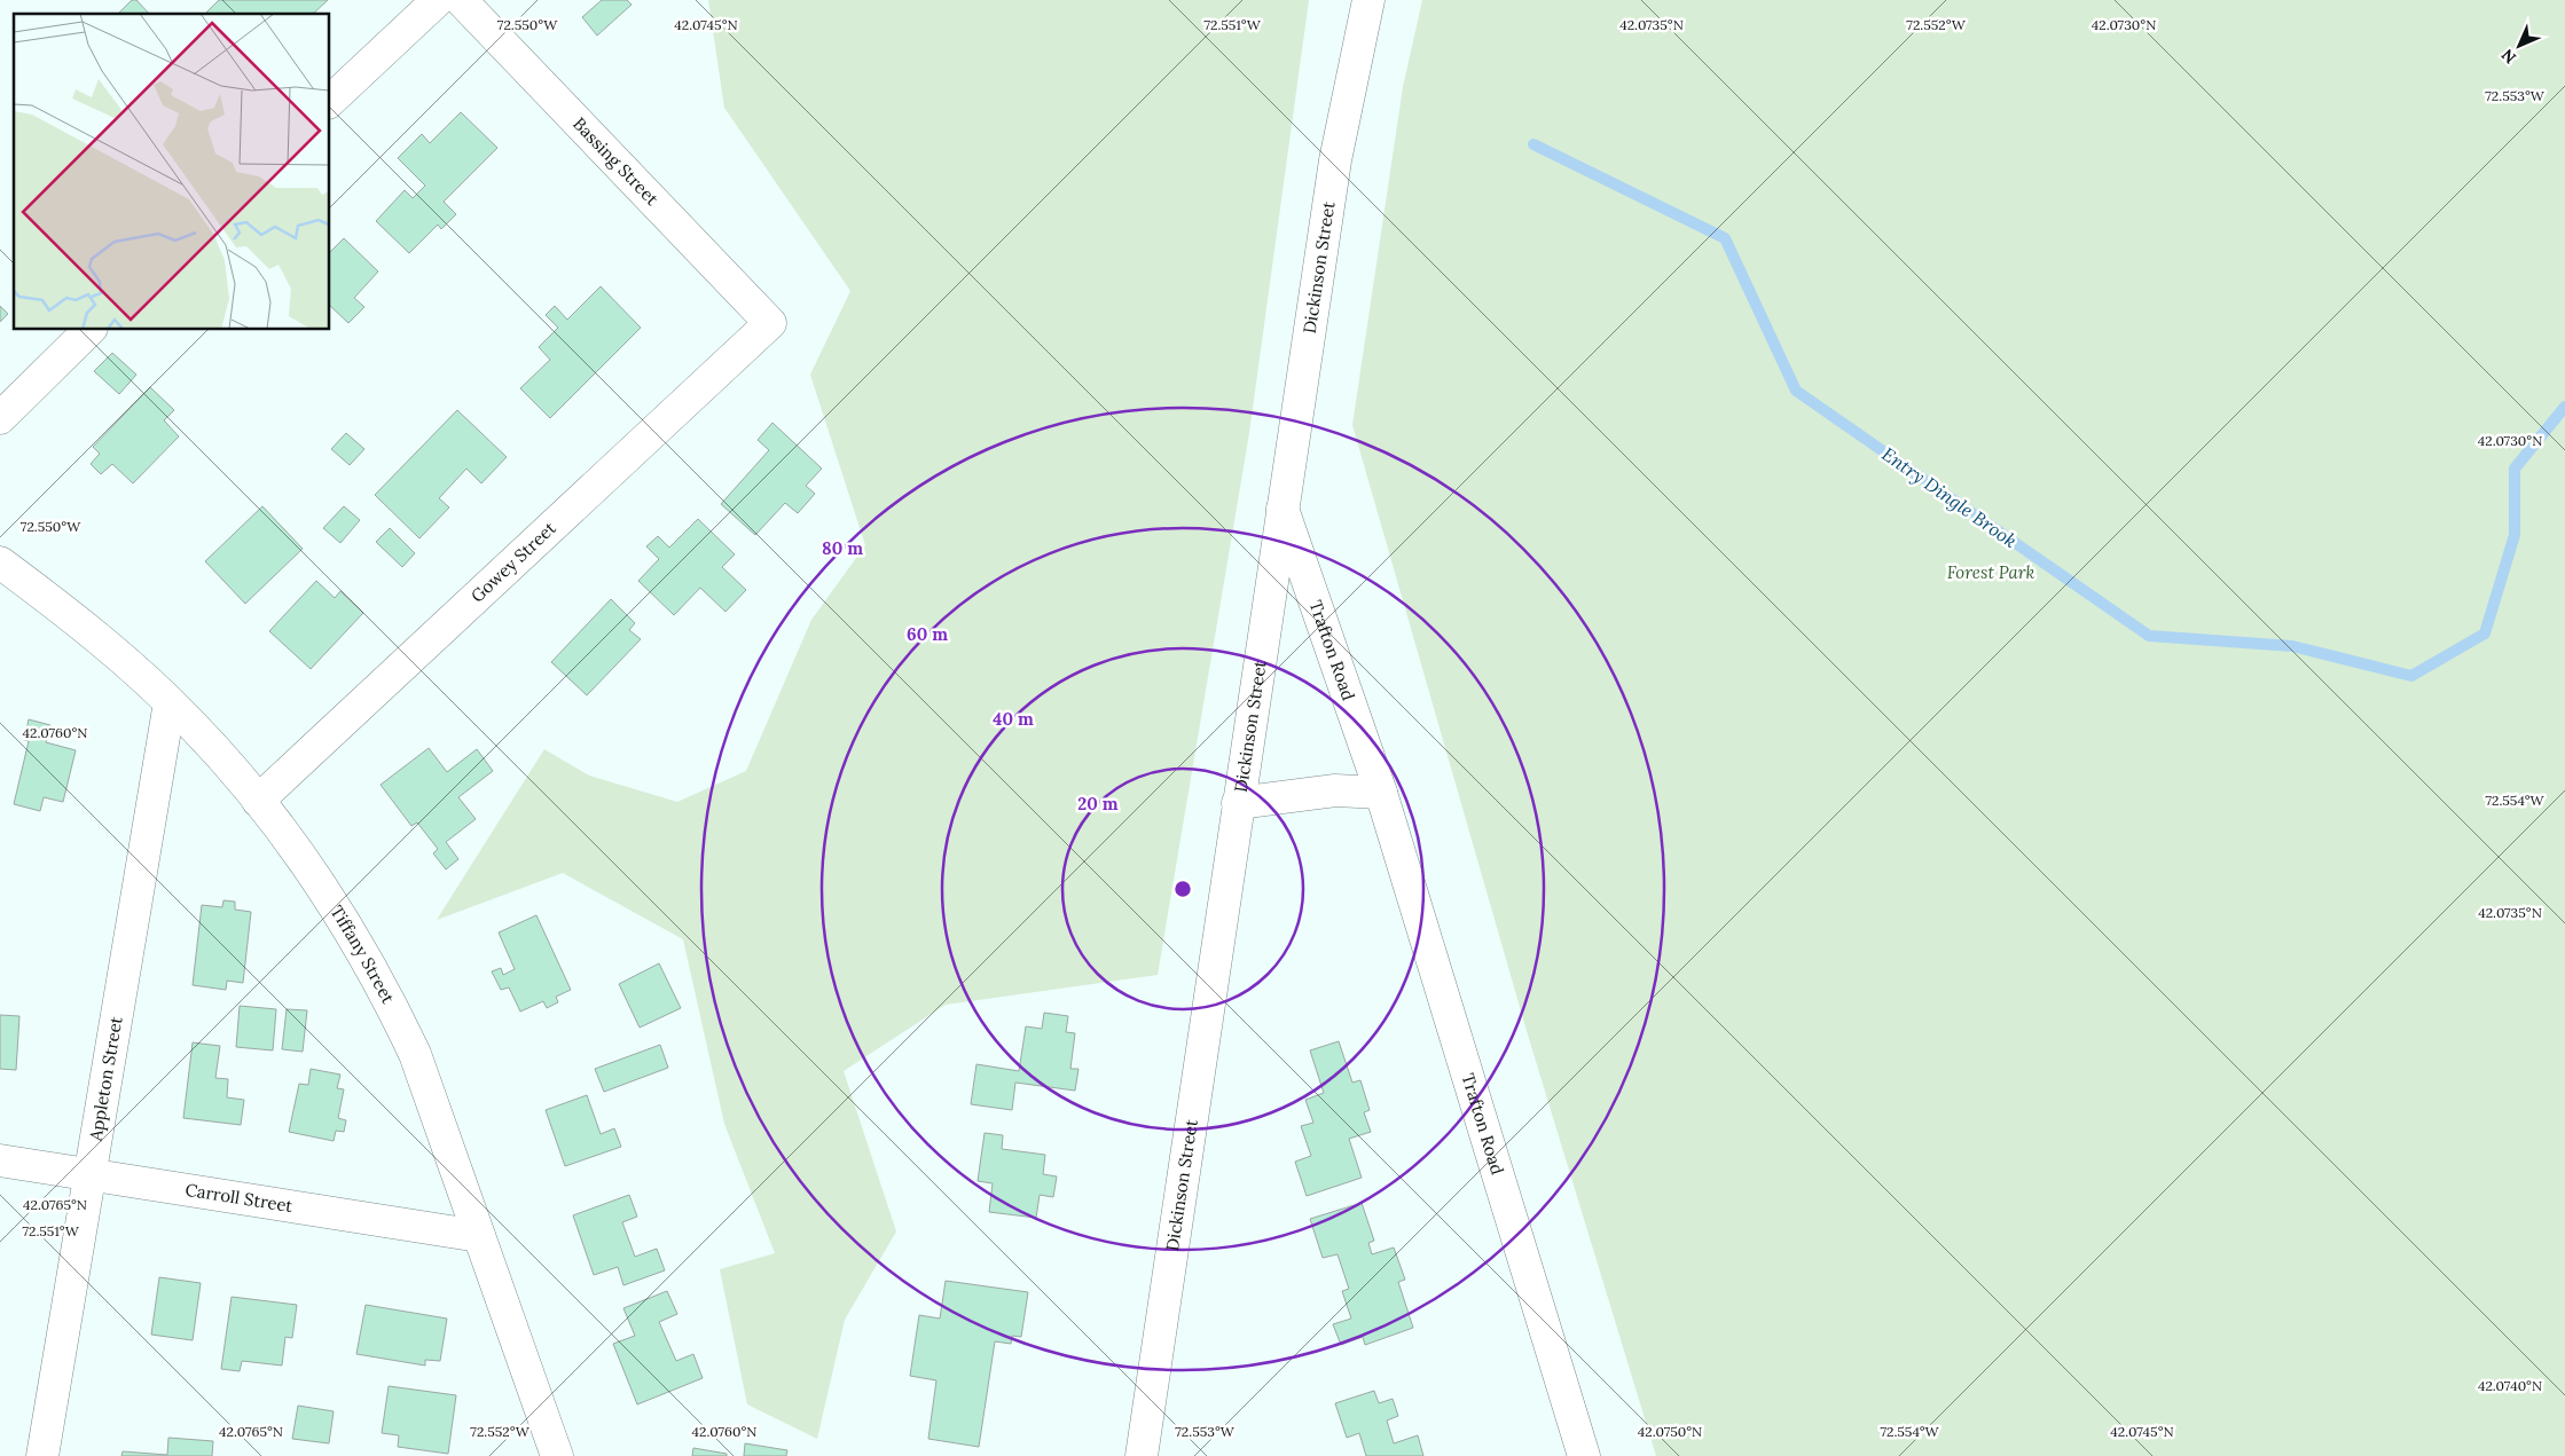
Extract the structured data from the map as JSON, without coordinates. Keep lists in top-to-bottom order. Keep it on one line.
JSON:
{"streets":{"street":["Bassing Street","Dickinson Street","Gowey Street","Trafton Road","Tiffany Street","Appleton Street","Carroll Street"]},"crossings":[["Bassing Street","Gowey Street"],["Dickinson Street","Trafton Road"],["Gowey Street","Tiffany Street"],["Tiffany Street","Appleton Street"],["Tiffany Street","Carroll Street"],["Appleton Street","Carroll Street"]],"water":["Entry Dingle Brook"],"parks":["Forest Park"],"north":"bottom left","coordinates":["72.550°W","42.0745°N","72.551°W","42.0735°N","72.552°W","42.0730°N","72.553°W","42.0760°N","72.554°W","42.0765°N","42.0740°N","42.0750°N"],"rings":["80 m","60 m","40 m","20 m"]}
